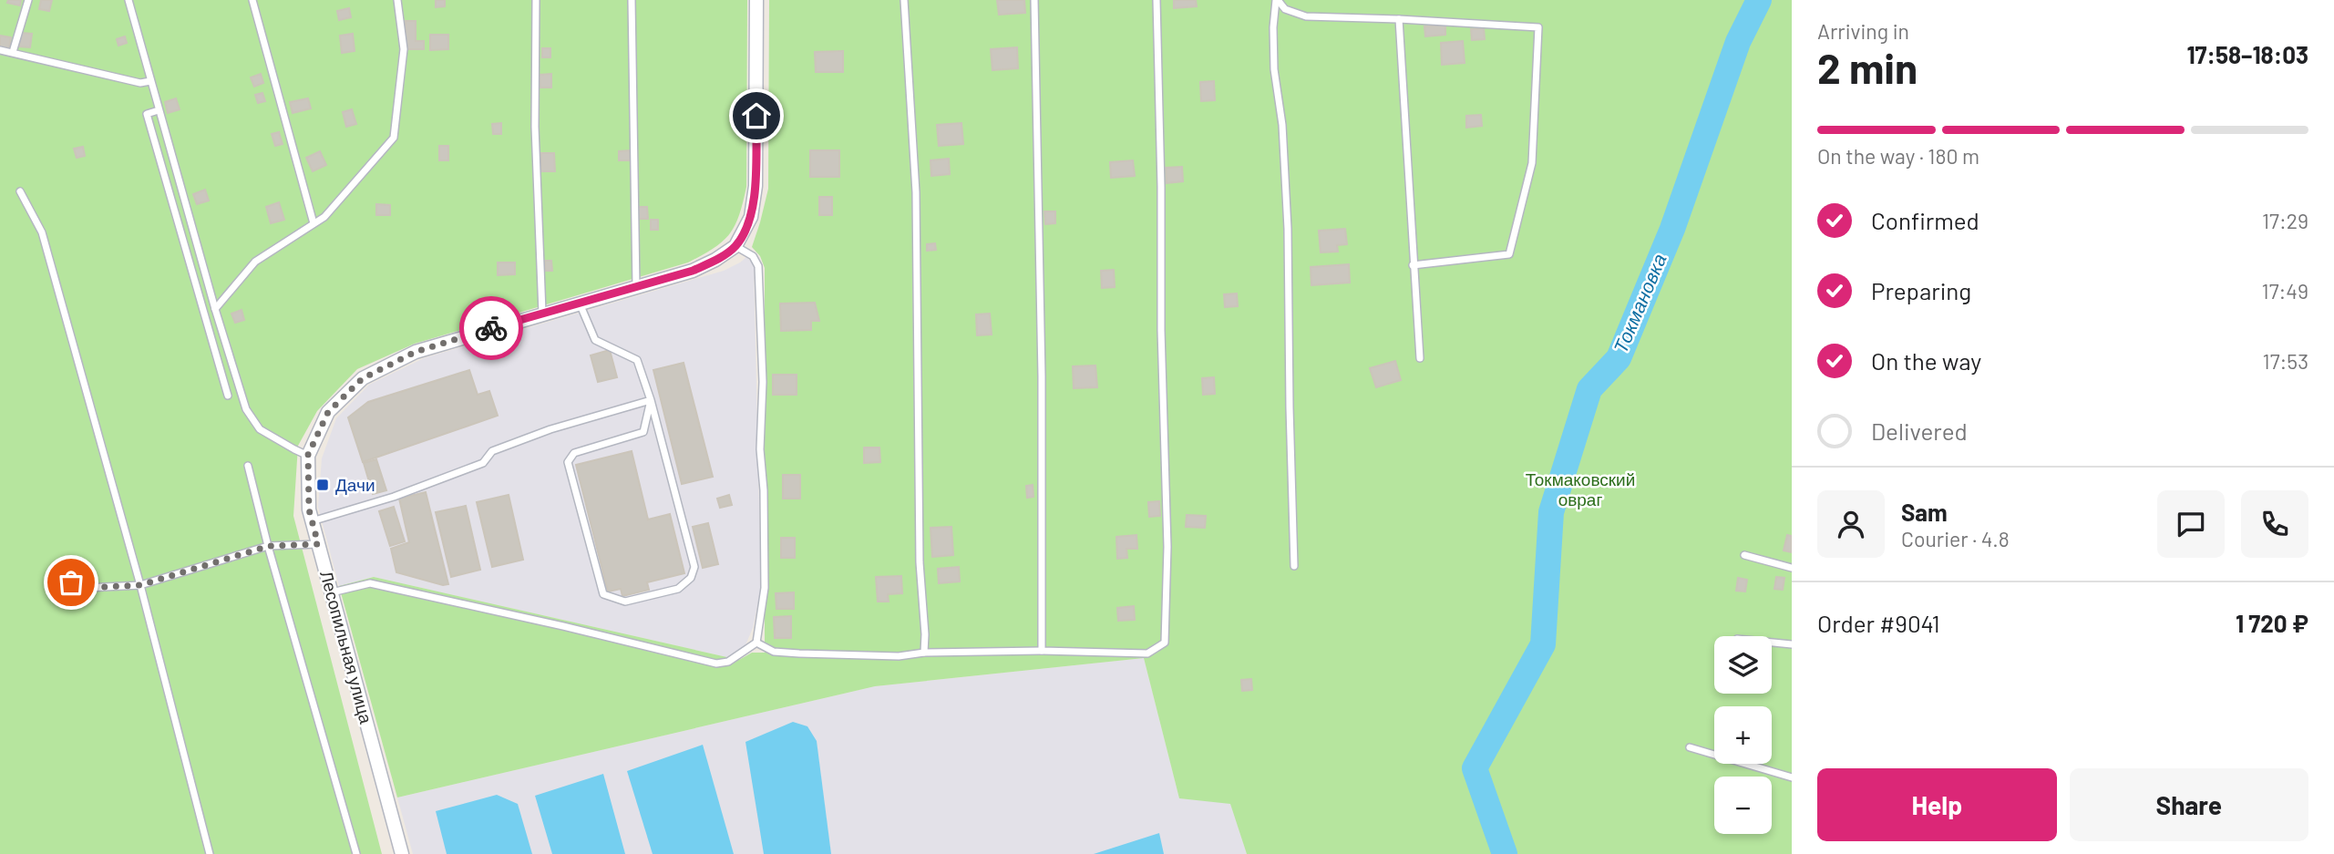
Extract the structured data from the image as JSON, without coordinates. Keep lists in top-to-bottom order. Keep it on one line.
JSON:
{"streets":{"street":["Лесопильная улица"]},"water":["Токмановка"],"parks":["Токмаковский овраг"],"places":{"transit":["Дачи"]},"page":{"heading":["2 min","Arriving in","17:58–18:03"],"panel":["Sam","Courier · 4.8","Order #9041","1 720 ₽"],"bar":"On the way · 180 m","list":[["Confirmed","17:29"],["Preparing","17:49"],["On the way","17:53"],"Delivered"],"map_buttons":["+","−"],"buttons":["Help","Share"]}}
